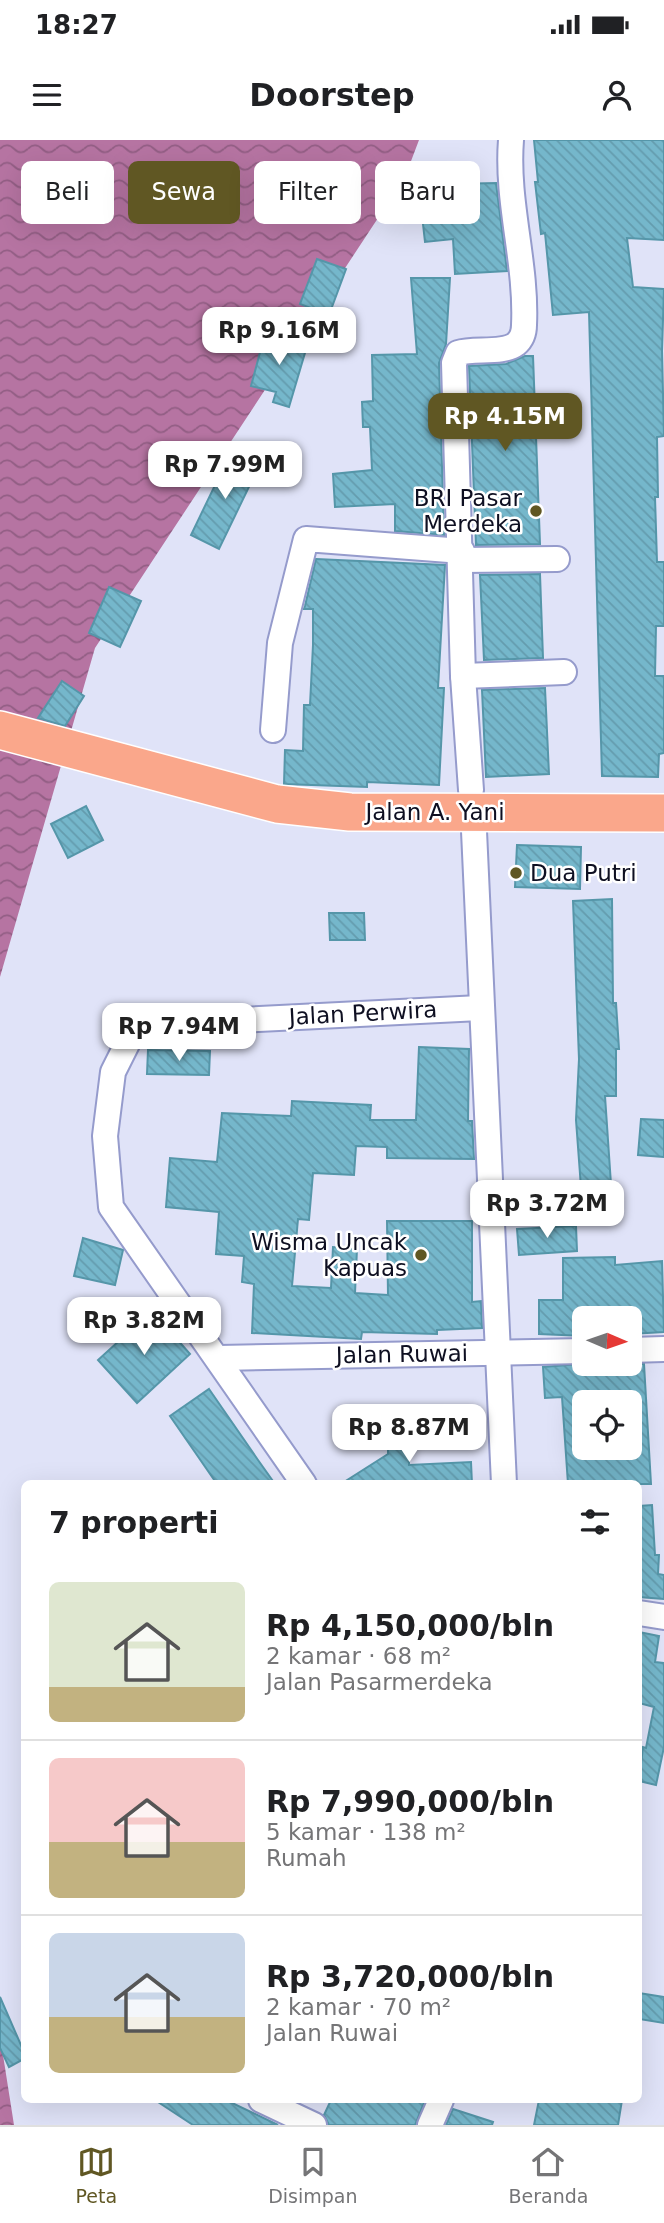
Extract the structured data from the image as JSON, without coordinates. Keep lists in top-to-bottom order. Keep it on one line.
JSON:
{"streets":{"highway":["Jalan A. Yani"],"street":["Jalan Perwira","Jalan Ruwai"]},"crossings":[["Jalan Perwira","Jalan Ruwai"]],"places":["BRI Pasar Merdeka","Dua Putri","Wisma Uncak Kapuas"],"north":"right","page":{"status":"18:27","header":"Doorstep","chip":["Beli","Sewa","Filter","Baru"],"price":["Rp 9.16M","Rp 4.15M","Rp 7.99M","Rp 7.94M","Rp 3.72M","Rp 3.82M","Rp 8.87M"],"heading":"7 properti","list":[{"name":"Rp 4,150,000/bln","note":"2 kamar · 68 m² · Jalan Pasarmerdeka"},{"name":"Rp 7,990,000/bln","note":"5 kamar · 138 m² · Rumah"},{"name":"Rp 3,720,000/bln","note":"2 kamar · 70 m² · Jalan Ruwai"}],"tabs":["Peta","Disimpan","Beranda"]}}
